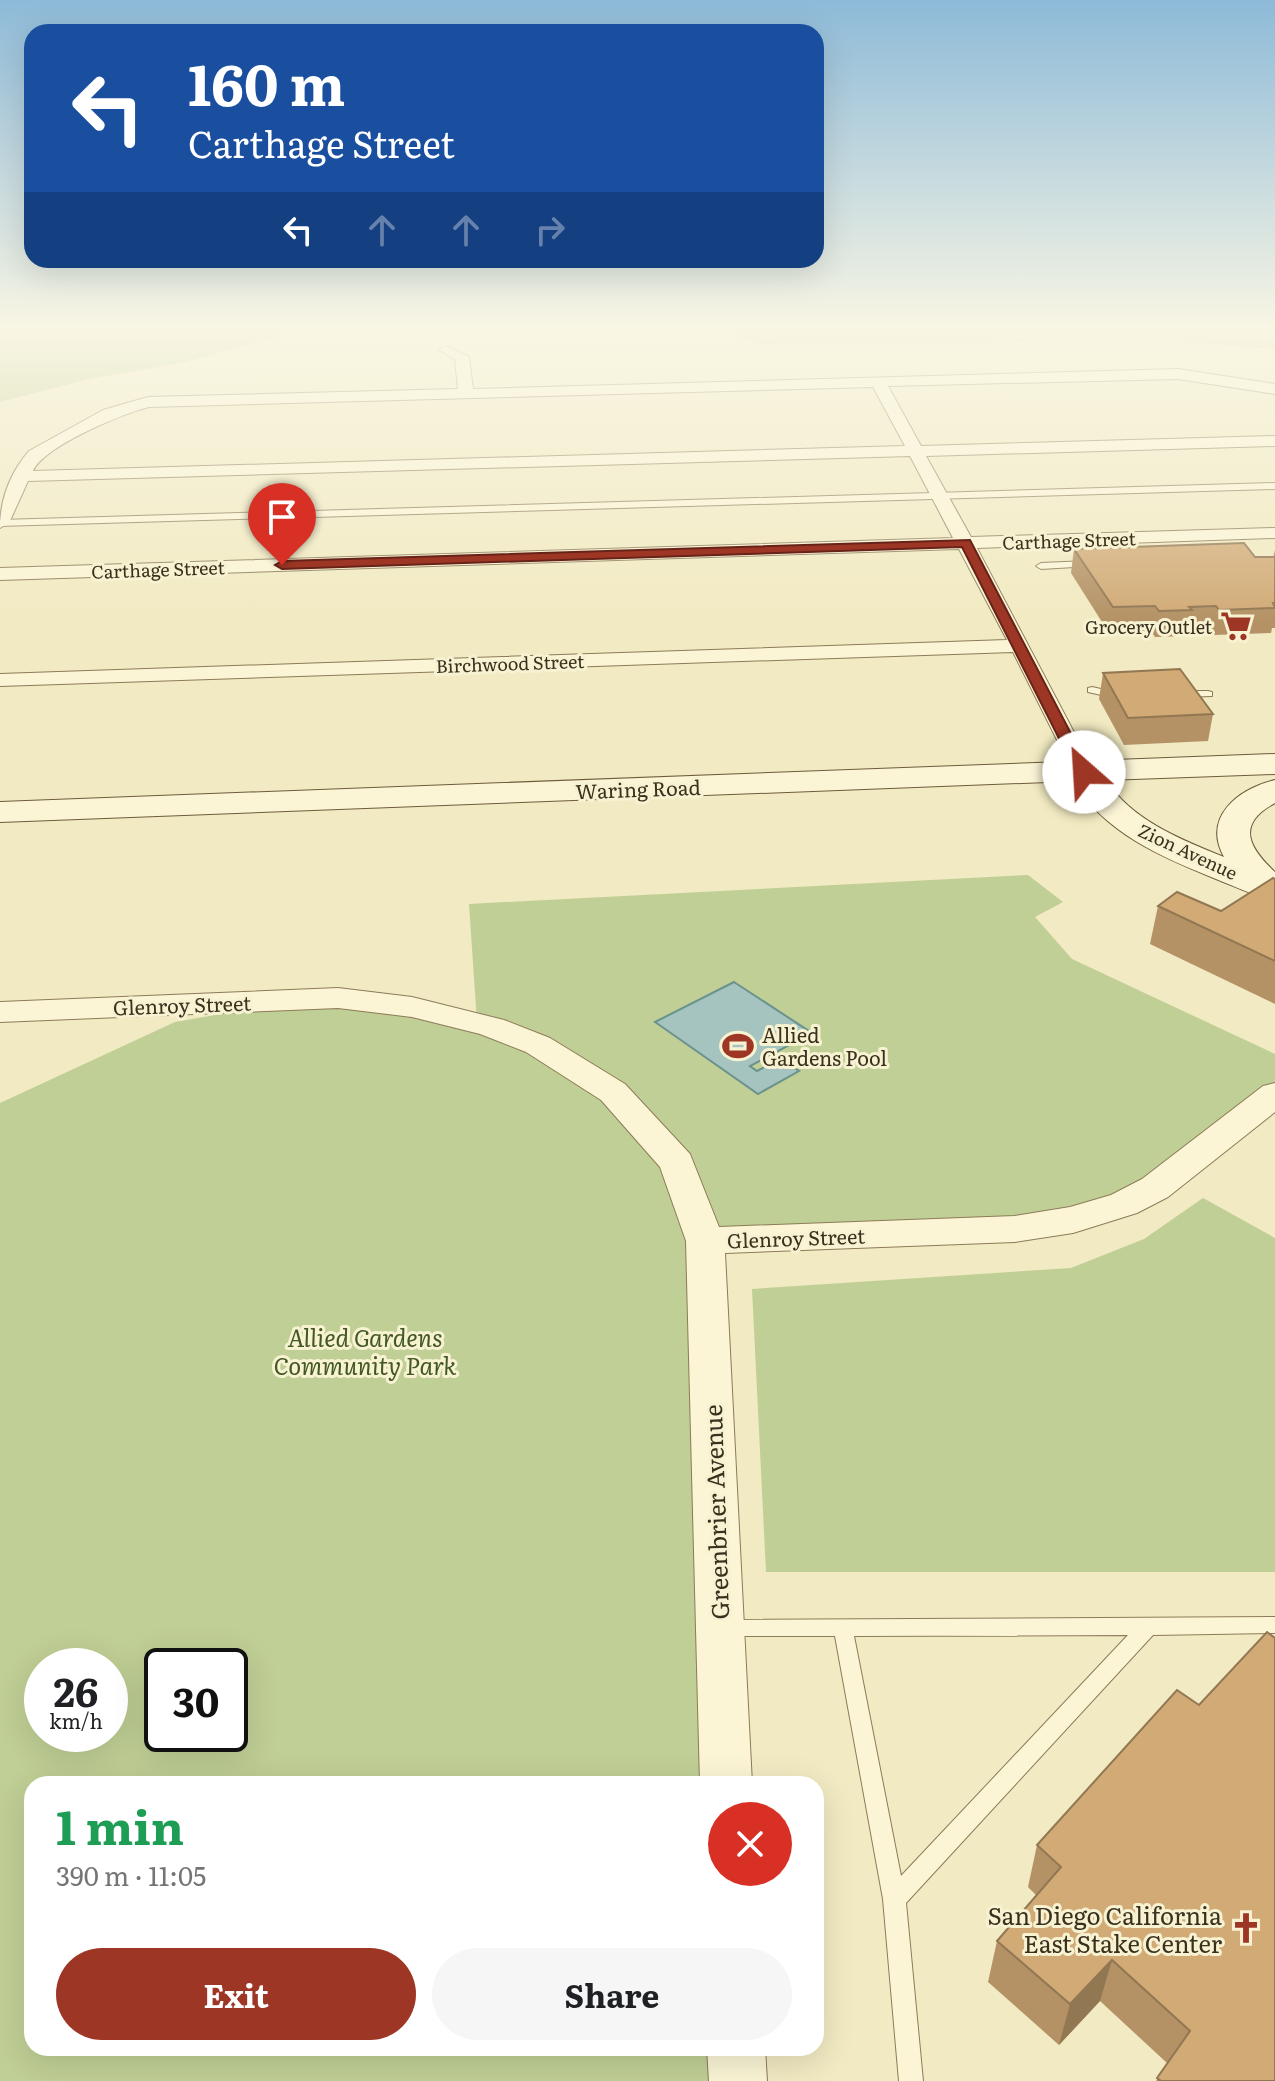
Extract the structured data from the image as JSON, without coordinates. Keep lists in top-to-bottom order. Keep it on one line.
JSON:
{"streets":{"main road":["Waring Road","Zion Avenue"],"street":["Carthage Street","Birchwood Street","Glenroy Street","Greenbrier Avenue"]},"crossings":[["Carthage Street","Zion Avenue"],["Birchwood Street","Zion Avenue"],["Waring Road","Zion Avenue"],["Glenroy Street","Greenbrier Avenue"]],"parks":["Allied Gardens Community Park"],"places":{"supermarket":["Grocery Outlet"],"sports":["Allied Gardens Pool"],"church":["San Diego California East Stake Center"]},"page":{"turn":["160 m","Carthage Street"],"speed":"26 km/h","limit":"30","heading":["1 min","390 m · 11:05"],"buttons":["Exit","Share"]}}
